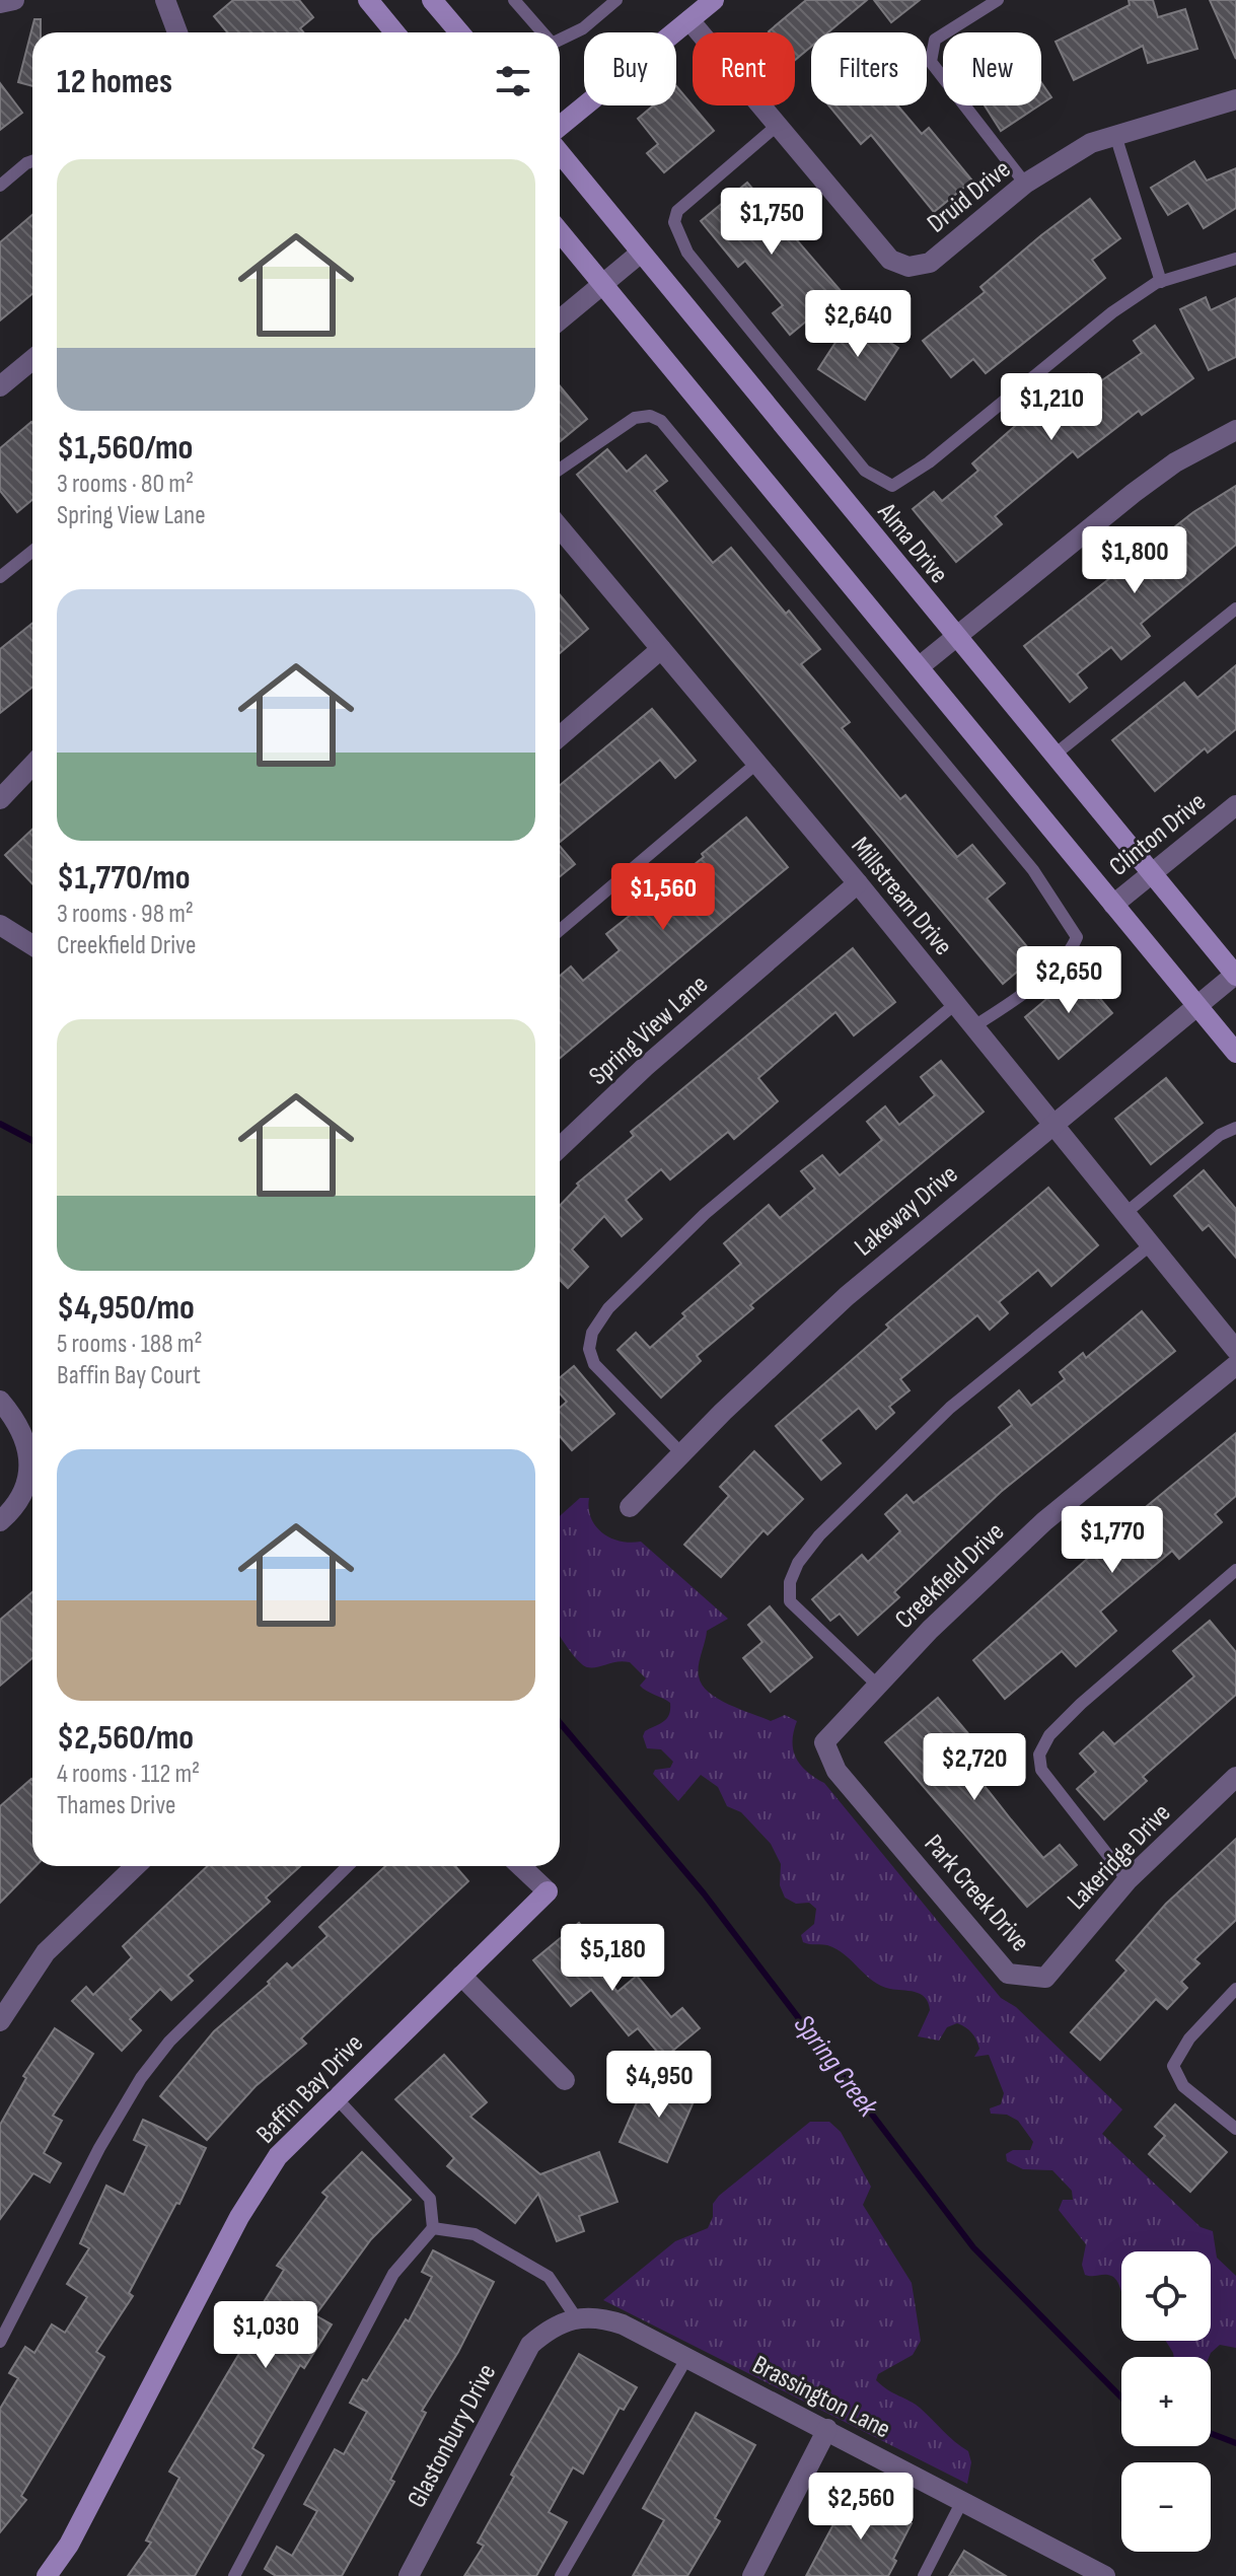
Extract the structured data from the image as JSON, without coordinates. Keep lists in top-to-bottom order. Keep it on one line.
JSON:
{"streets":{"main road":["Alma Drive","Baffin Bay Drive"],"street":["Druid Drive","Clinton Drive","Millstream Drive","Spring View Lane","Lakeway Drive","Creekfield Drive","Lakeridge Drive","Park Creek Drive","Brassington Lane","Glastonbury Drive"]},"crossings":[["Alma Drive","Clinton Drive"],["Alma Drive","Lakeway Drive"],["Millstream Drive","Spring View Lane"],["Millstream Drive","Lakeway Drive"],["Creekfield Drive","Park Creek Drive"],["Lakeridge Drive","Park Creek Drive"],["Brassington Lane","Glastonbury Drive"]],"water":["Spring Creek"],"page":{"chip":["Buy","Rent","Filters","New"],"heading":"12 homes","list":[{"name":"$1,560/mo","note":"3 rooms · 80 m² · Spring View Lane"},{"name":"$1,770/mo","note":"3 rooms · 98 m² · Creekfield Drive"},{"name":"$4,950/mo","note":"5 rooms · 188 m² · Baffin Bay Court"},{"name":"$2,560/mo","note":"4 rooms · 112 m² · Thames Drive"}],"price":["$1,750","$2,640","$1,210","$1,800","$1,560","$2,650","$1,770","$2,720","$5,180","$4,950","$1,030","$2,560"],"map_buttons":["+","−"]}}
